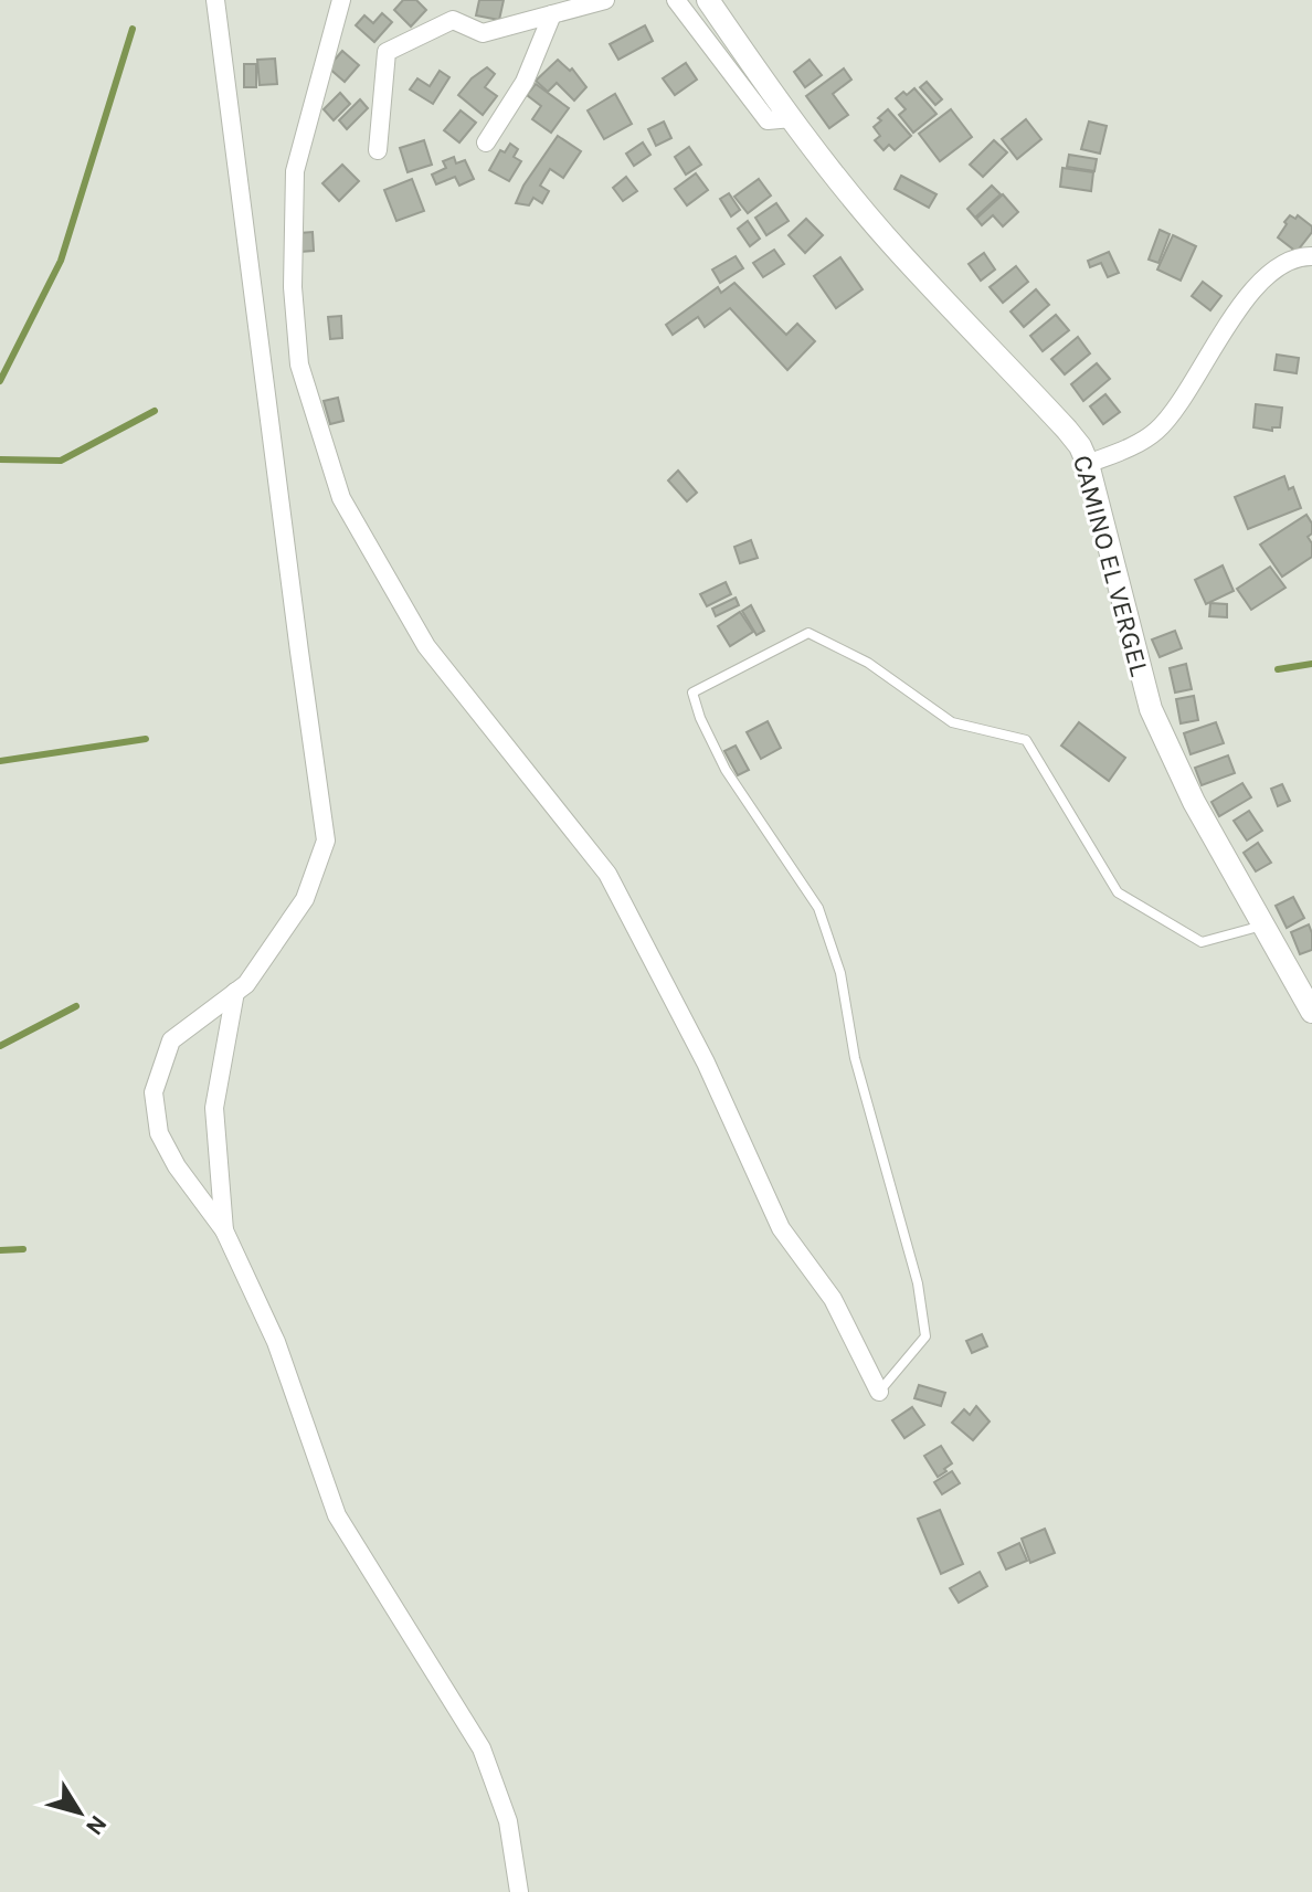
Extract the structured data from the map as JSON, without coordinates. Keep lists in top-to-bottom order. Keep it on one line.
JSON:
{"streets":{"street":["CAMINO EL VERGEL"]},"north":"bottom right"}
